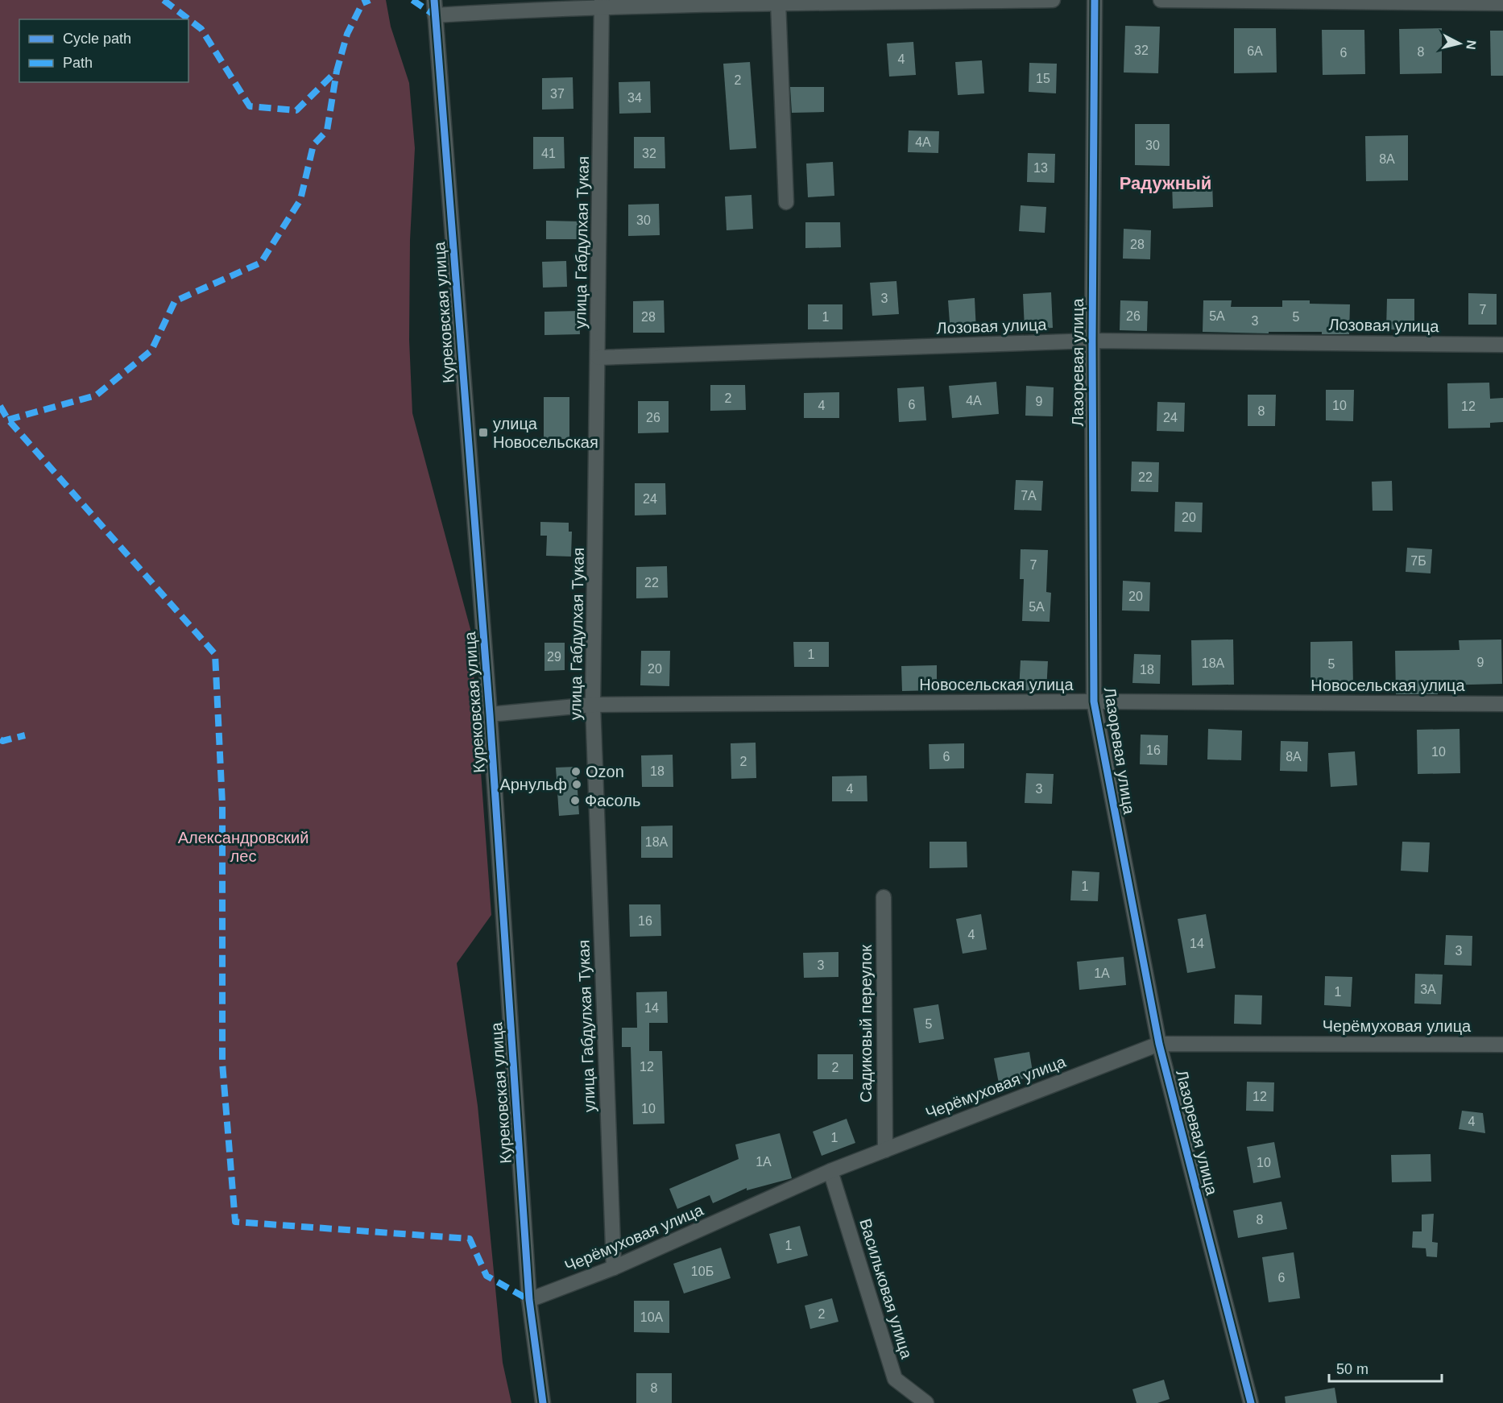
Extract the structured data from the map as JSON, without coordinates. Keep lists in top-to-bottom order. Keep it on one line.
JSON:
{"streets":{"street":["улица Габдулхая Тукая","Курековская улица","Лозовая улица","Лазоревая улица","Новосельская улица","Садиковый переулок","Черёмуховая улица","Васильковая улица"]},"crossings":[["улица Габдулхая Тукая","Лозовая улица"],["улица Габдулхая Тукая","Новосельская улица"],["улица Габдулхая Тукая","Черёмуховая улица"],["Курековская улица","Новосельская улица"],["Курековская улица","Черёмуховая улица"],["Лозовая улица","Лазоревая улица"],["Лазоревая улица","Новосельская улица"],["Лазоревая улица","Черёмуховая улица"],["Садиковый переулок","Черёмуховая улица"],["Черёмуховая улица","Васильковая улица"]],"districts":["Радужный"],"parks":["Александровский лес"],"places":{"transit":["улица Новосельская"],"other":["Ozon","Арнульф","Фасоль"]},"house_numbers":["32","6А","8","6","4","15","2","37","34","4А","30","41","32","8А","13","30","28","3","7","26","5А","28","1","5","3","2","4А","9","6","4","10","12","8","26","24","22","7А","24","20","7Б","7","22","20","5А","1","29","9","18А","5","20","18","16","10","6","8А","2","18","4","3","18А","1","16","4","14","3","3","1А","3А","1","14","5","12","2","12","10","4","1","1А","10","8","1","10Б","6","2","10А","8"],"legend":["Cycle path","Path"],"scale_bar":"50 m","north":"right"}
